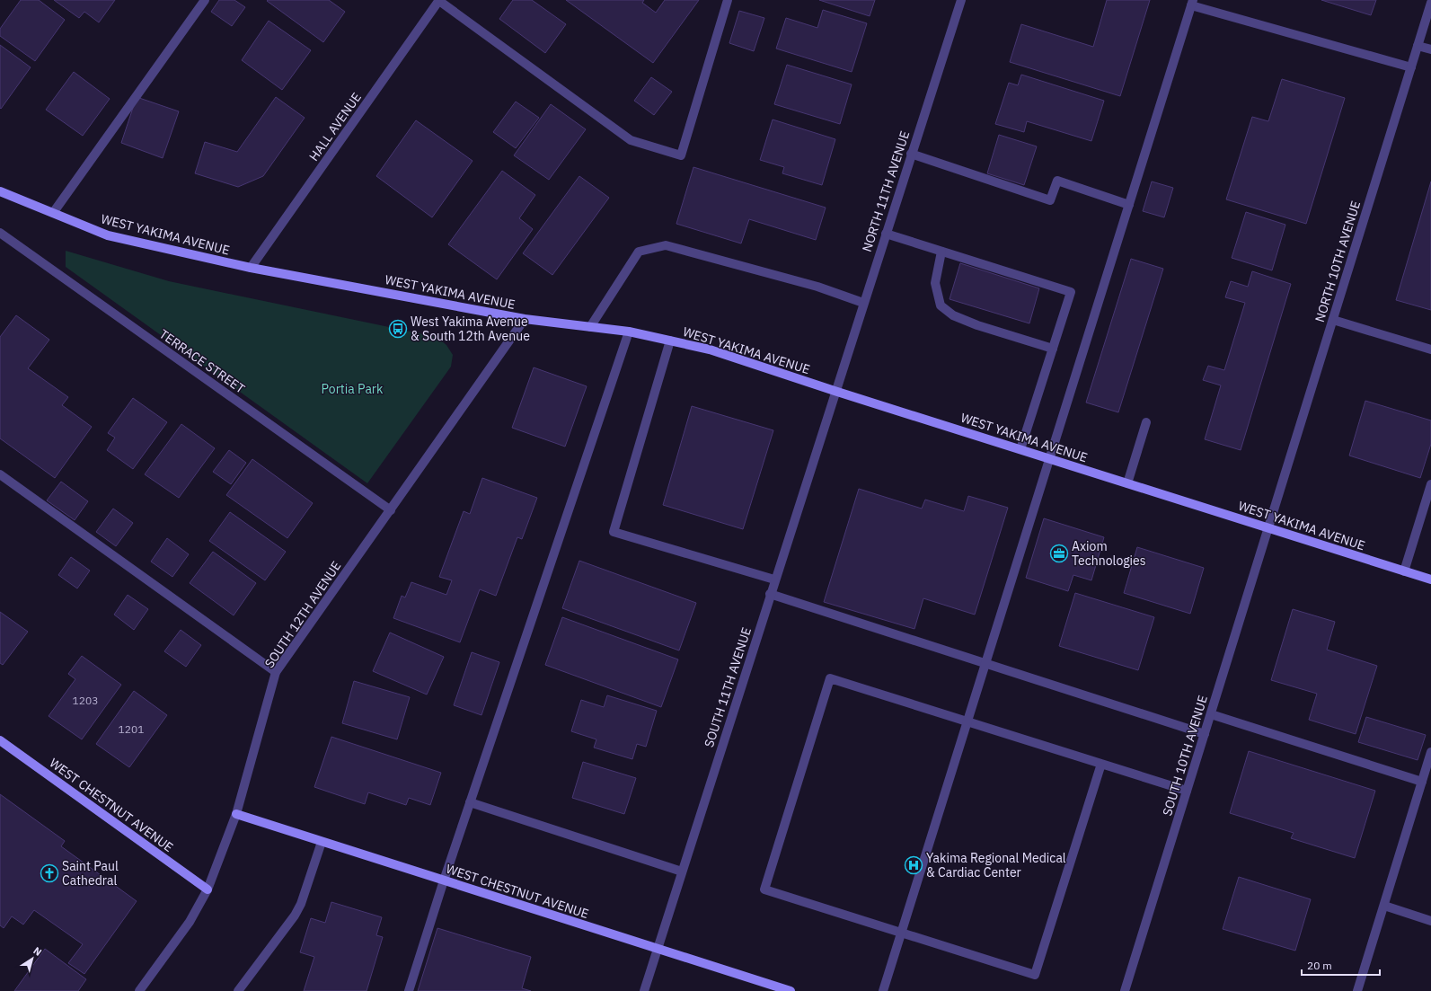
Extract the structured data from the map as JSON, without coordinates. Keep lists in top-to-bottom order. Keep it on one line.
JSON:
{"streets":{"main road":["WEST YAKIMA AVENUE","WEST CHESTNUT AVENUE"],"street":["HALL AVENUE","NORTH 11TH AVENUE","NORTH 10TH AVENUE","TERRACE STREET","SOUTH 12TH AVENUE","SOUTH 11TH AVENUE","SOUTH 10TH AVENUE"]},"crossings":[["HALL AVENUE","WEST YAKIMA AVENUE"],["NORTH 11TH AVENUE","WEST YAKIMA AVENUE"],["NORTH 11TH AVENUE","SOUTH 11TH AVENUE"],["WEST YAKIMA AVENUE","NORTH 10TH AVENUE"],["WEST YAKIMA AVENUE","SOUTH 12TH AVENUE"],["WEST YAKIMA AVENUE","SOUTH 11TH AVENUE"],["WEST YAKIMA AVENUE","SOUTH 10TH AVENUE"],["NORTH 10TH AVENUE","SOUTH 10TH AVENUE"],["TERRACE STREET","SOUTH 12TH AVENUE"],["SOUTH 12TH AVENUE","WEST CHESTNUT AVENUE"],["SOUTH 11TH AVENUE","WEST CHESTNUT AVENUE"]],"parks":["Portia Park"],"places":{"bus stop":["West Yakima Avenue & South 12th Avenue"],"office":["Axiom Technologies"],"hospital":["Yakima Regional Medical & Cardiac Center"],"church":["Saint Paul Cathedral"]},"house_numbers":["1203","1201"],"scale_bar":"20 m","north":"top right"}
